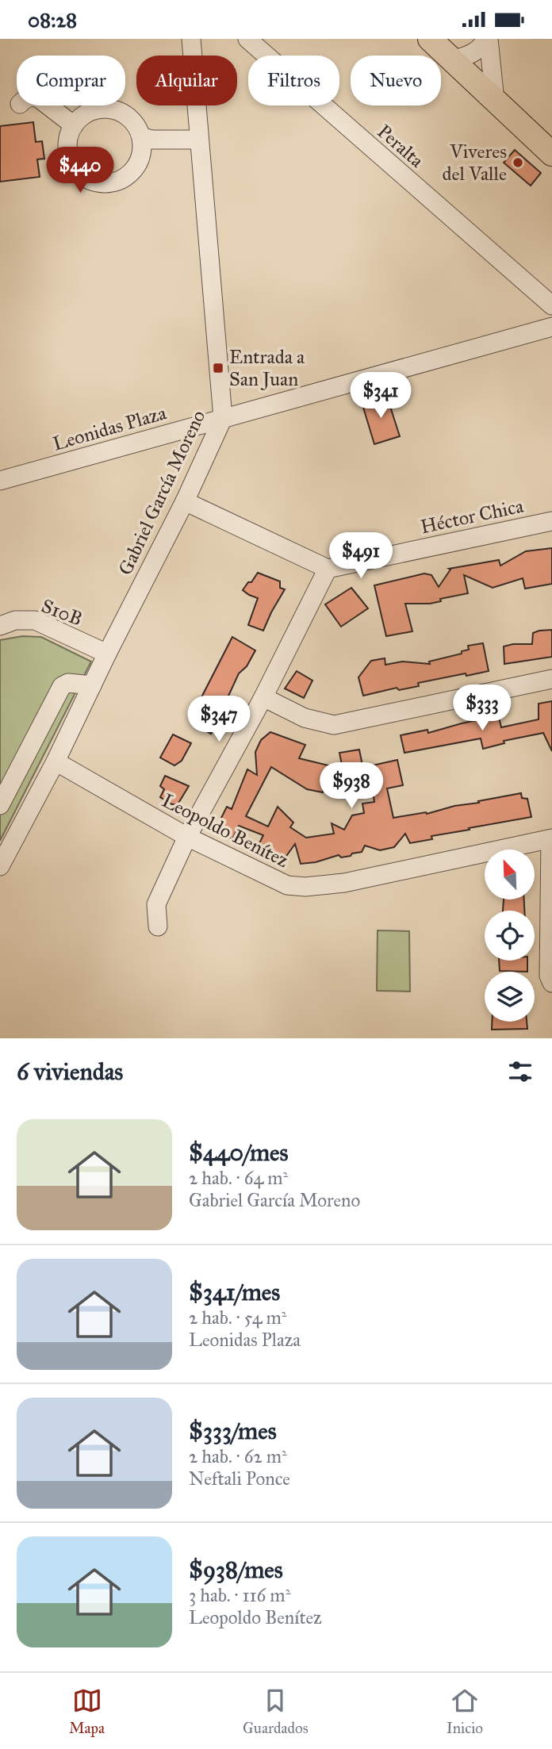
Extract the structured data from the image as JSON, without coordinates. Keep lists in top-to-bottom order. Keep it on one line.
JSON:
{"streets":{"street":["Peralta","Leonidas Plaza","Gabriel García Moreno","Héctor Chica","S10B","Leopoldo Benítez"]},"crossings":[["Leonidas Plaza","Gabriel García Moreno"],["Gabriel García Moreno","S10B"],["Gabriel García Moreno","Leopoldo Benítez"]],"places":{"other":["Viveres del Valle"],"transit":["Entrada a San Juan"]},"north":"top left","page":{"status":"08:28","chip":["Comprar","Alquilar","Filtros","Nuevo"],"price":["$440","$341","$491","$333","$347","$938"],"heading":"6 viviendas","list":[{"name":"$440/mes","note":"2 hab. · 64 m² · Gabriel García Moreno"},{"name":"$341/mes","note":"2 hab. · 54 m² · Leonidas Plaza"},{"name":"$333/mes","note":"2 hab. · 62 m² · Neftali Ponce"},{"name":"$938/mes","note":"3 hab. · 116 m² · Leopoldo Benítez"}],"tabs":["Mapa","Guardados","Inicio"]}}
